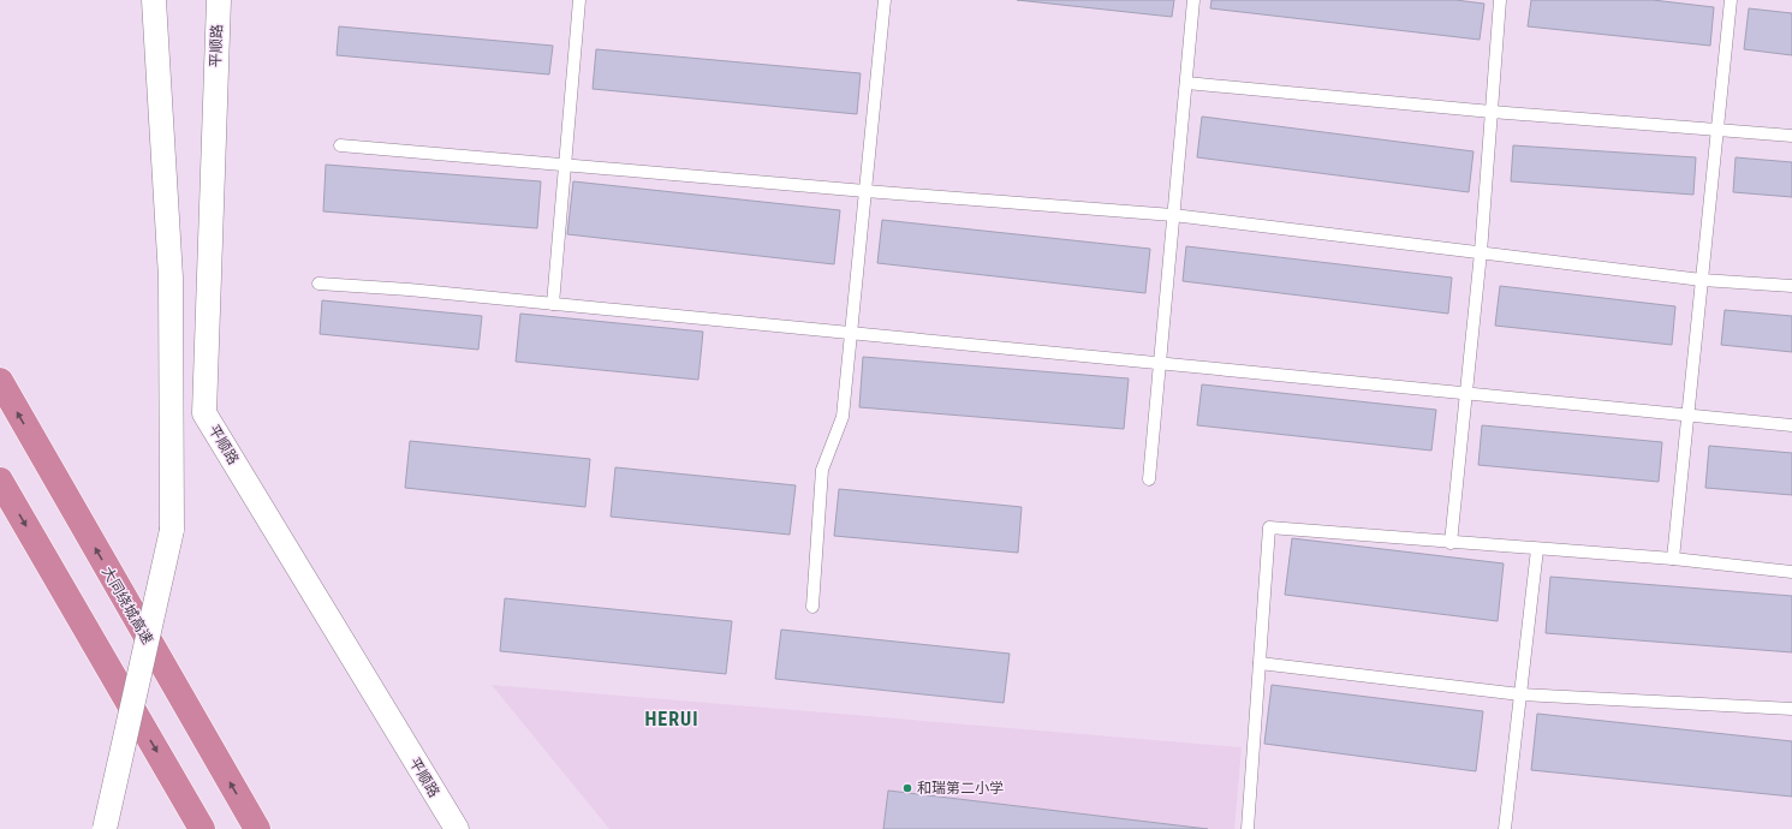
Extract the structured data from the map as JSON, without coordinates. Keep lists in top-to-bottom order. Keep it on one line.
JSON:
{"streets":{"highway":["大同绕城高速"],"street":["平顺路"]},"districts":["HERUI"],"places":["和瑞第二小学"]}
